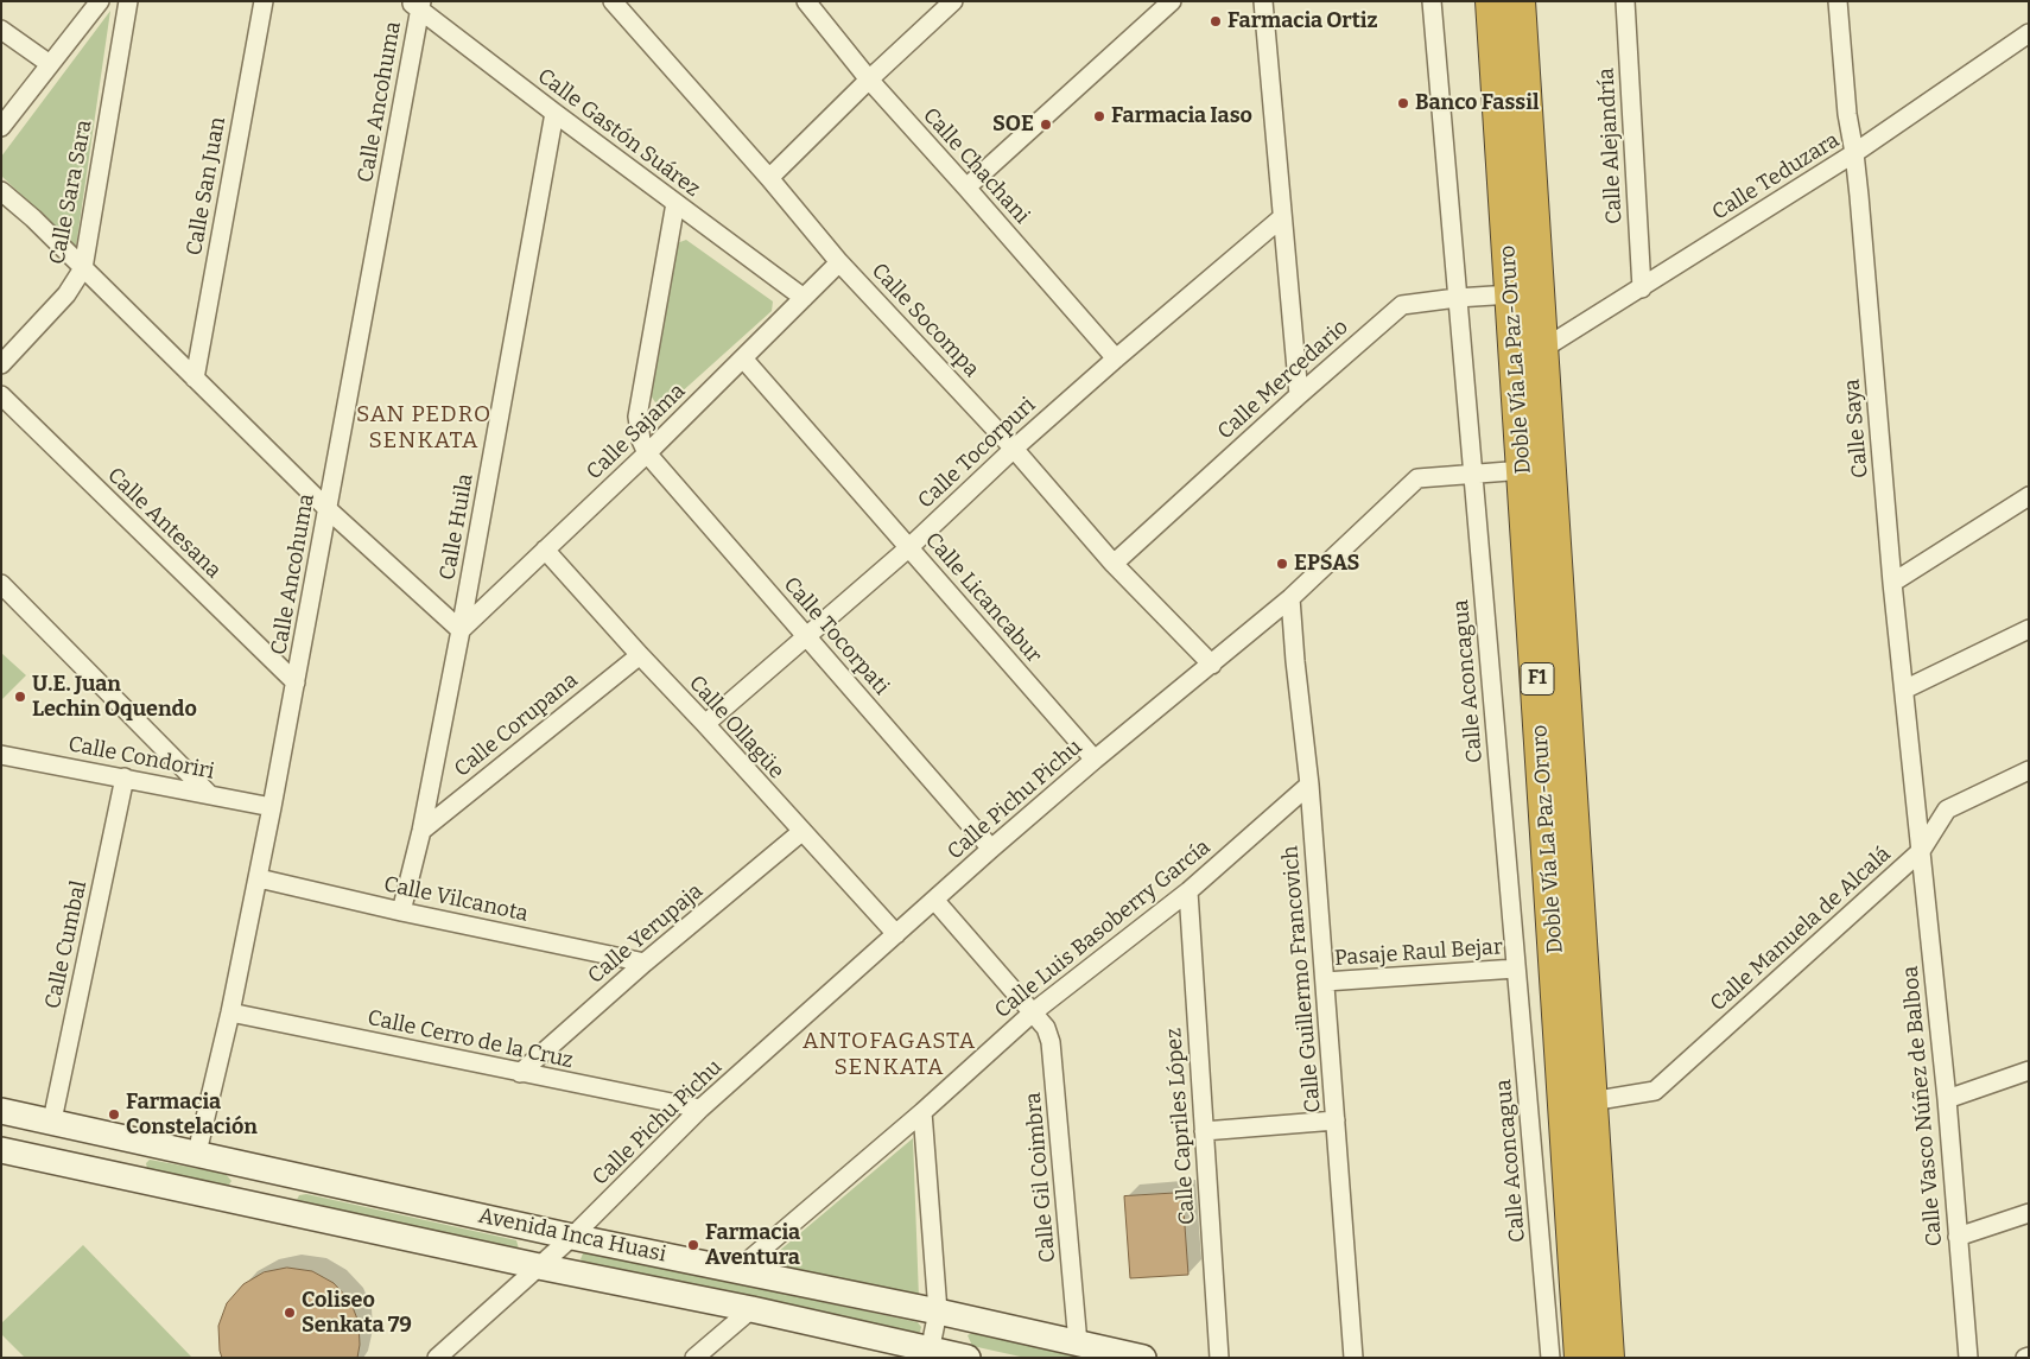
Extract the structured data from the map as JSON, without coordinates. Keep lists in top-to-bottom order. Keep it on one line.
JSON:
{"streets":{"highway":["Doble Vía La Paz-Oruro","F1"],"street":["Calle Ancohuma","Calle Gastón Suárez","Calle Alejandría","Calle Chachani","Calle Teduzara","Calle San Juan","Calle Sara Sara","Calle Socompa","Calle Mercedario","Calle Saya","Calle Sajama","Calle Tocorpuri","Calle Antesana","Calle Huila","Calle Licancabur","Calle Tocorpati","Calle Aconcagua","Calle Corupana","Calle Ollagüe","Calle Condoriri","Calle Pichu Pichu","Calle Vilcanota","Calle Luis Basoberry García","Calle Manuela de Alcalá","Calle Yerupaja","Calle Cumbal","Pasaje Raul Bejar","Calle Guillermo Francovich","Calle Cerro de la Cruz","Calle Vasco Núñez de Balboa","Calle Capriles López","Calle Gil Coimbra","Avenida Inca Huasi"]},"crossings":[["Calle Ancohuma","Calle Gastón Suárez"],["Calle Ancohuma","Calle Antesana"],["Calle Ancohuma","Calle Condoriri"],["Calle Ancohuma","Calle Vilcanota"],["Calle Ancohuma","Calle Cerro de la Cruz"],["Calle Ancohuma","Avenida Inca Huasi"],["Calle Gastón Suárez","Calle Sajama"],["Calle Gastón Suárez","Calle Huila"],["Calle Alejandría","Calle Teduzara"],["Calle Chachani","Calle Tocorpuri"],["Calle Teduzara","Doble Vía La Paz-Oruro"],["Calle Teduzara","Calle Saya"],["Calle Socompa","Calle Mercedario"],["Calle Socompa","Calle Sajama"],["Calle Socompa","Calle Tocorpuri"],["Calle Socompa","Calle Pichu Pichu"],["Doble Vía La Paz-Oruro","Calle Mercedario"],["Doble Vía La Paz-Oruro","Calle Pichu Pichu"],["Doble Vía La Paz-Oruro","Calle Manuela de Alcalá"],["Calle Mercedario","Calle Aconcagua"],["Calle Saya","Calle Manuela de Alcalá"],["Calle Saya","Calle Vasco Núñez de Balboa"],["Calle Sajama","Calle Huila"],["Calle Sajama","Calle Licancabur"],["Calle Sajama","Calle Tocorpati"],["Calle Sajama","Calle Ollagüe"],["Calle Tocorpuri","Calle Licancabur"],["Calle Tocorpuri","Calle Tocorpati"],["Calle Tocorpuri","Calle Ollagüe"],["Calle Huila","Calle Corupana"],["Calle Huila","Calle Vilcanota"],["Calle Licancabur","Calle Pichu Pichu"],["Calle Tocorpati","Calle Pichu Pichu"],["Calle Aconcagua","Calle Pichu Pichu"],["Calle Aconcagua","Pasaje Raul Bejar"],["Calle Corupana","Calle Ollagüe"],["Calle Ollagüe","Calle Pichu Pichu"],["Calle Ollagüe","Calle Yerupaja"],["Calle Condoriri","Calle Cumbal"],["Calle Pichu Pichu","Calle Guillermo Francovich"],["Calle Pichu Pichu","Calle Cerro de la Cruz"],["Calle Pichu Pichu","Calle Gil Coimbra"],["Calle Pichu Pichu","Avenida Inca Huasi"],["Calle Vilcanota","Calle Yerupaja"],["Calle Luis Basoberry García","Calle Guillermo Francovich"],["Calle Luis Basoberry García","Calle Capriles López"],["Calle Luis Basoberry García","Calle Gil Coimbra"],["Calle Luis Basoberry García","Avenida Inca Huasi"],["Calle Manuela de Alcalá","Calle Vasco Núñez de Balboa"],["Calle Yerupaja","Calle Cerro de la Cruz"],["Calle Cumbal","Avenida Inca Huasi"],["Pasaje Raul Bejar","Calle Guillermo Francovich"],["Calle Gil Coimbra","Avenida Inca Huasi"]],"districts":["SAN PEDRO SENKATA","ANTOFAGASTA SENKATA"],"places":["Farmacia Ortiz","Banco Fassil","Farmacia Iaso","SOE","EPSAS","U.E. Juan Lechin Oquendo","Farmacia Constelación","Farmacia Aventura","Coliseo Senkata 79"]}
